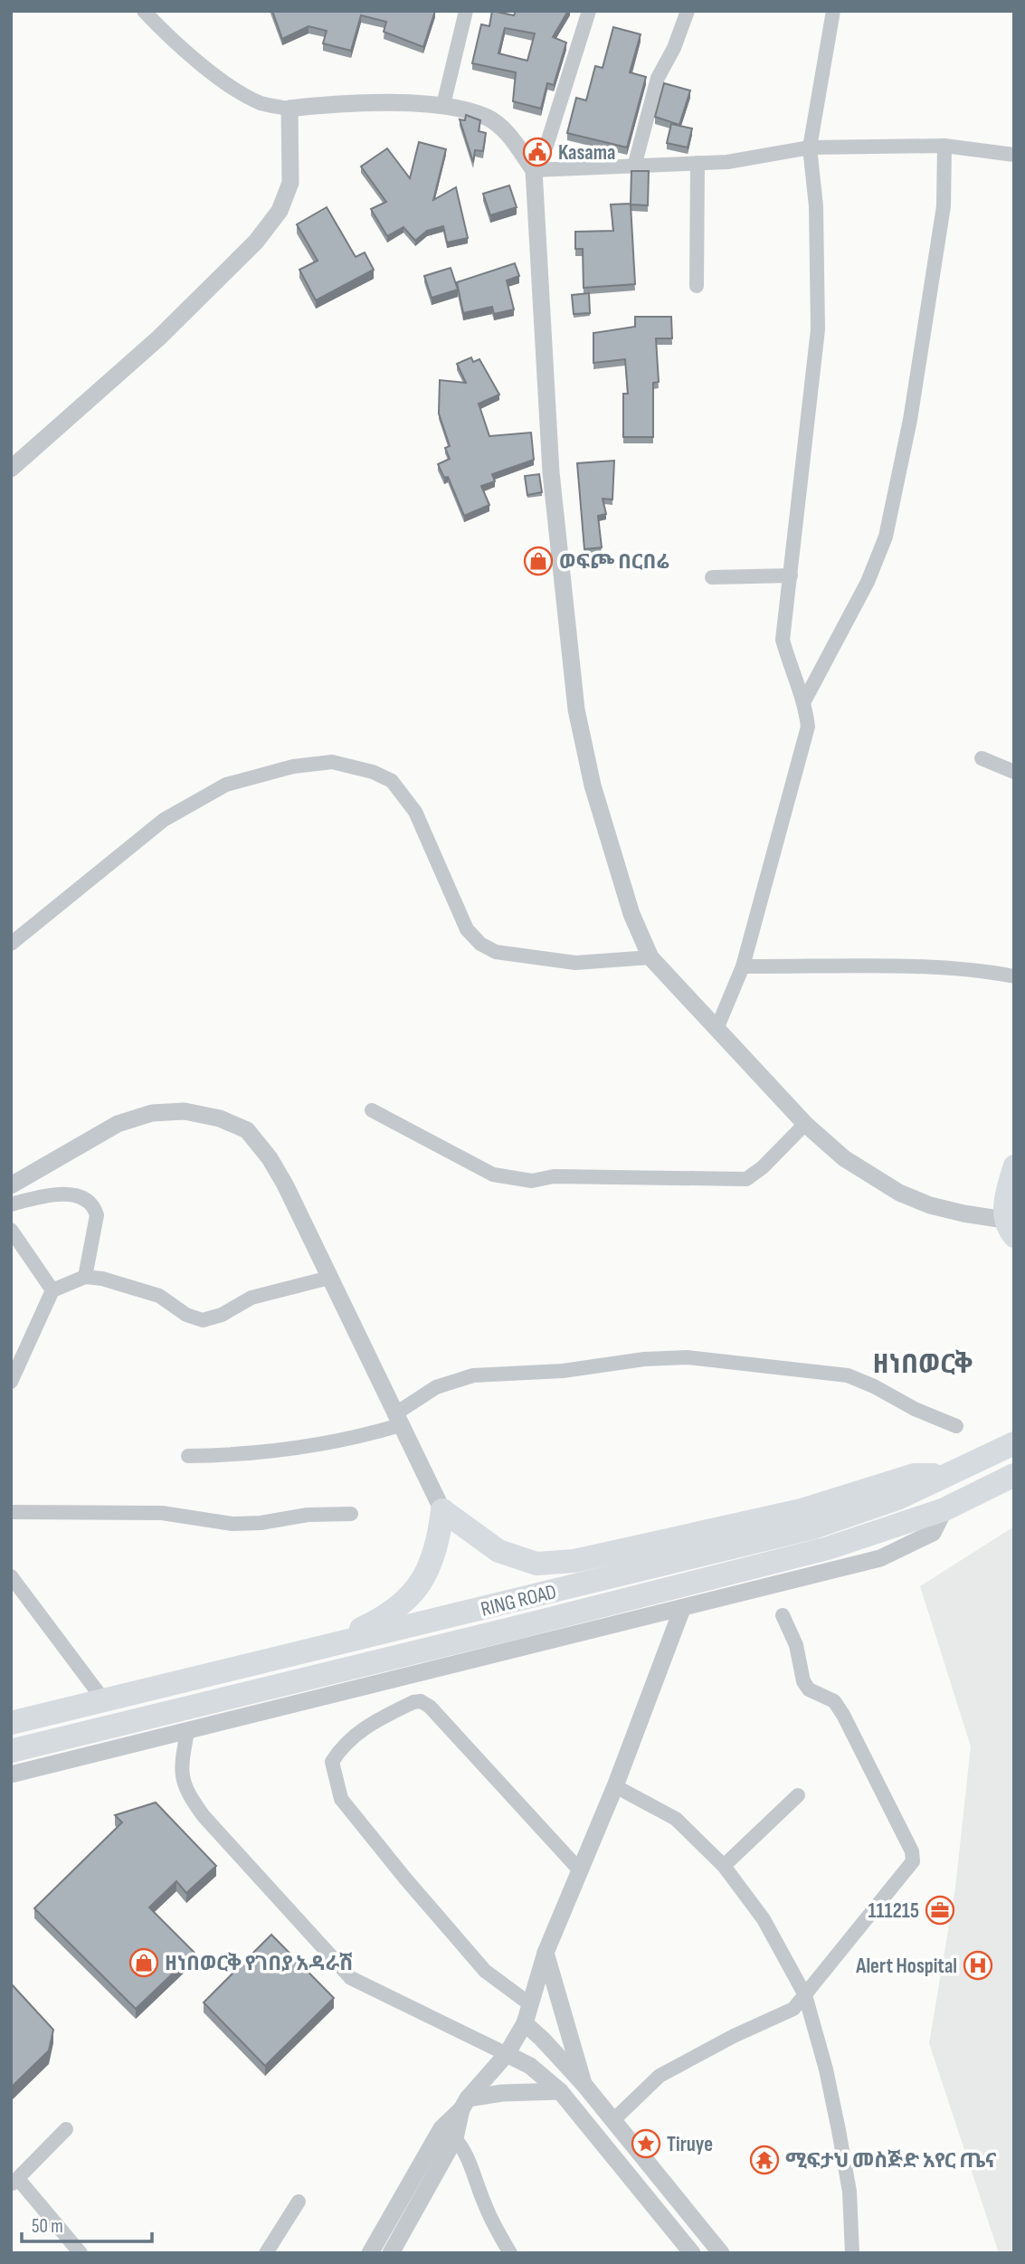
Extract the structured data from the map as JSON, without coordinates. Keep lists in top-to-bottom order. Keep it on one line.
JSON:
{"streets":{"highway":["RING ROAD"]},"districts":["ዘነበወርቅ"],"places":{"public building":["Kasama"],"shop":["ወፍጮ በርበሬ","ዘነበወርቅ የገበያ አዳራሽ"],"office":["111215"],"hospital":["Alert Hospital"],"place":["Tiruye"],"temple":["ሚፍታህ መስጅድ አየር ጤና"]},"scale_bar":"50 m"}
